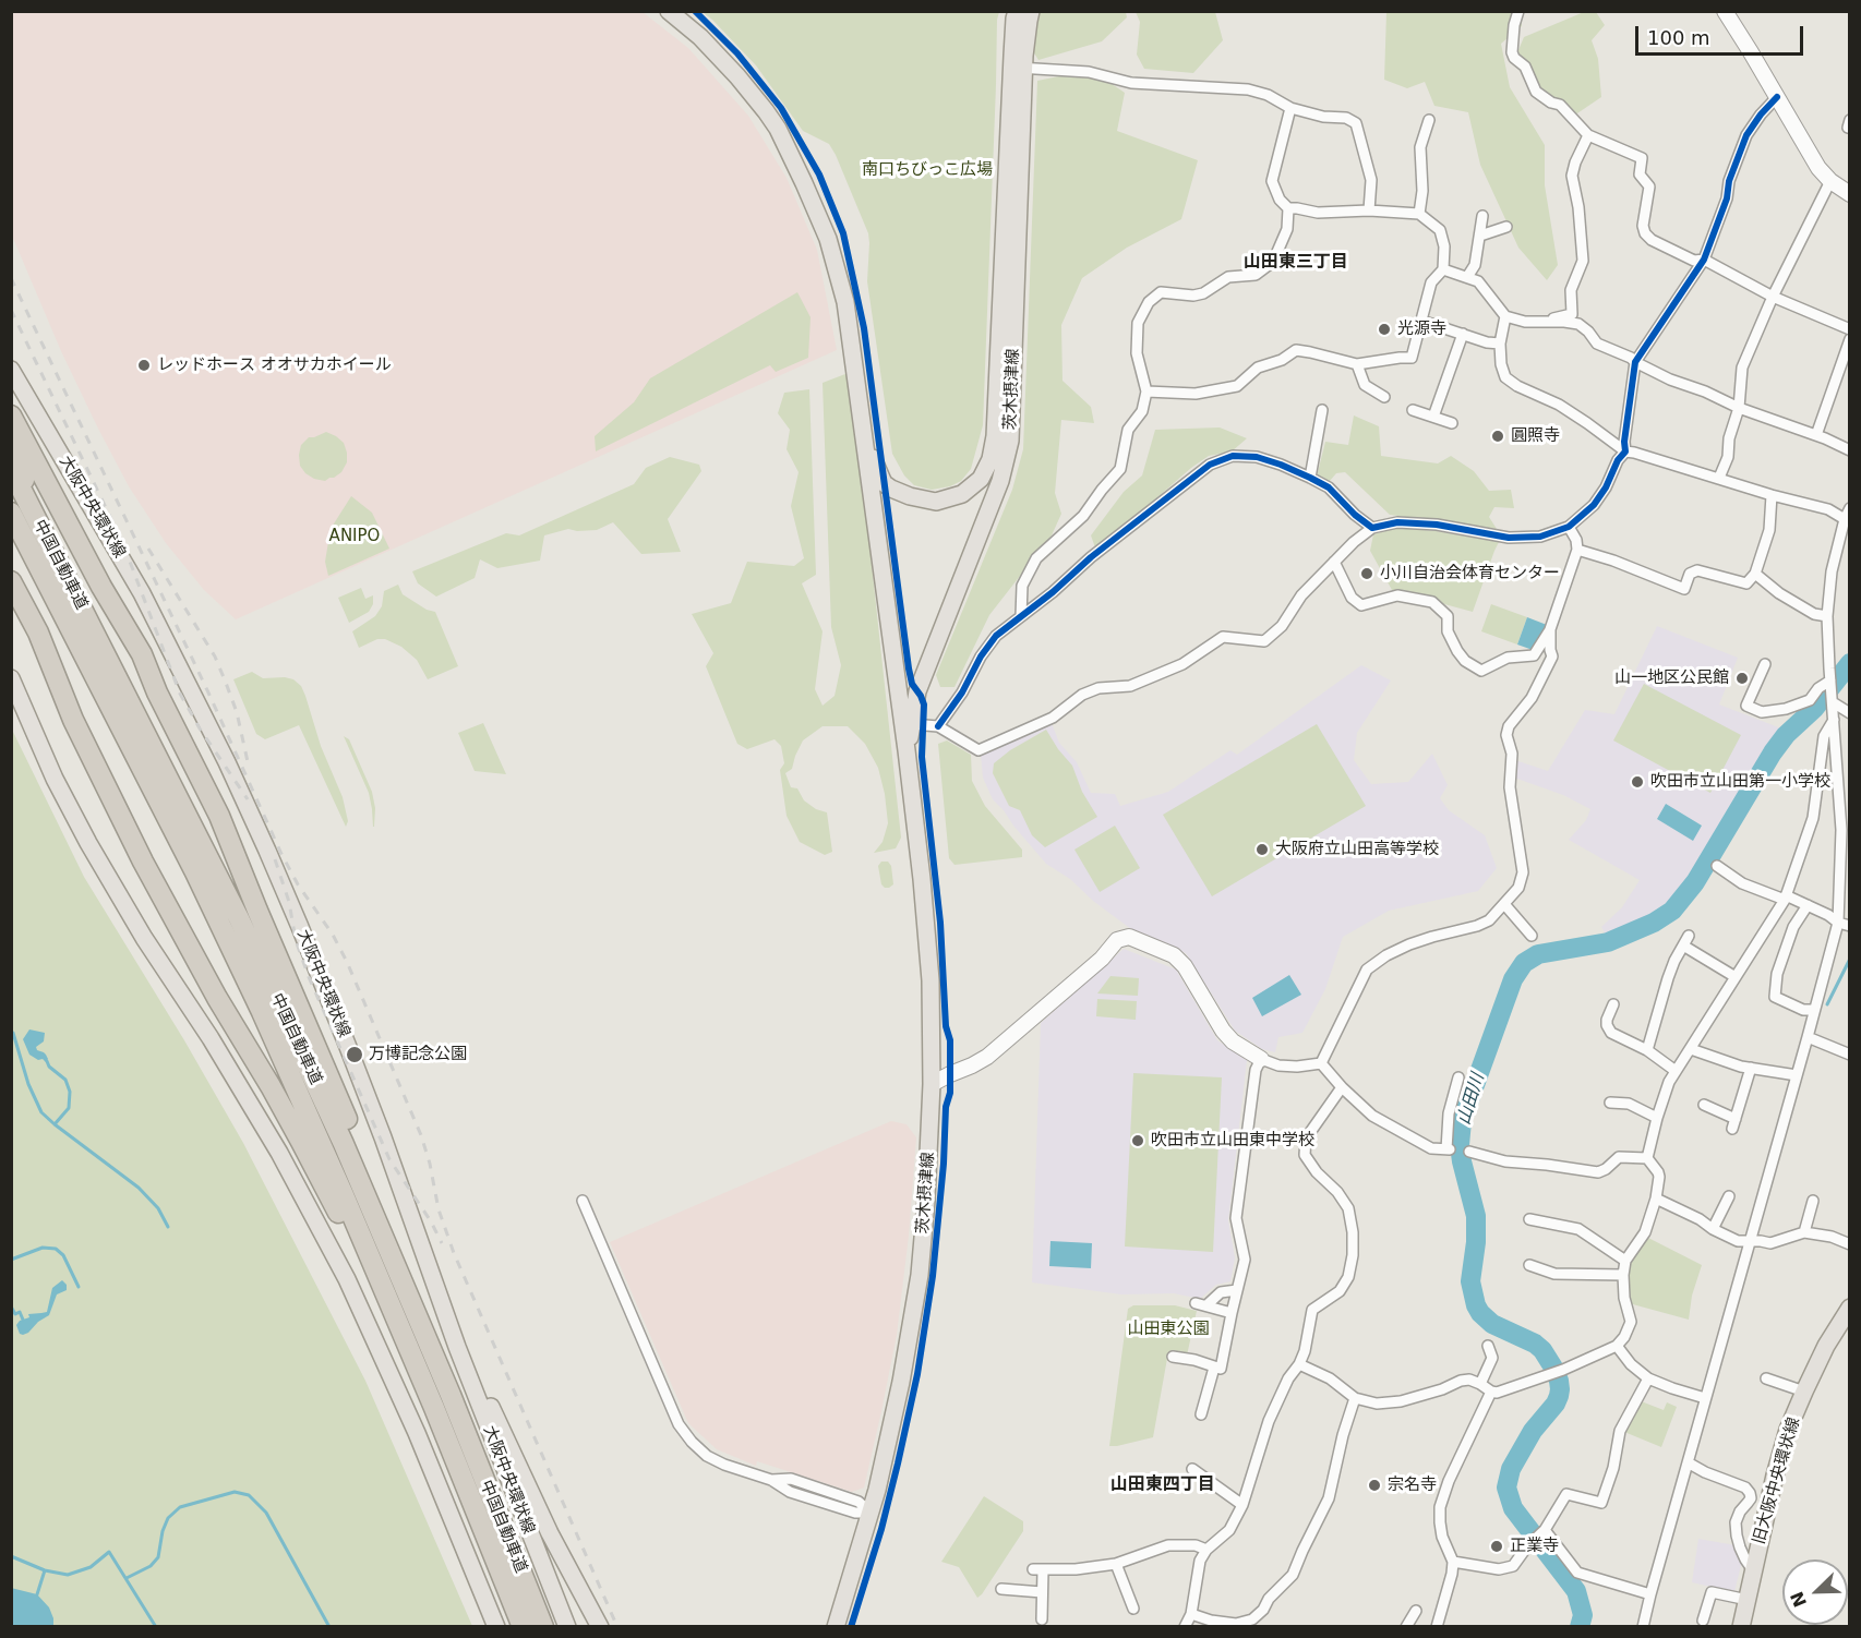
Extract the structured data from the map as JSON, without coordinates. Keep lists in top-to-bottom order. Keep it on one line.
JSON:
{"streets":{"highway":["中国自動車道"],"main road":["茨木摂津線","大阪中央環状線","旧大阪中央環状線"]},"districts":["山田東三丁目","山田東四丁目"],"water":["山田川"],"parks":["南口ちびっこ広場","ANIPO","山田東公園"],"places":["光源寺","レッドホース オオサカホイール","圓照寺","小川自治会体育センター","山一地区公民館","吹田市立山田第一小学校","大阪府立山田高等学校","万博記念公園","吹田市立山田東中学校","宗名寺","正業寺"],"scale_bar":"100 m","north":"bottom left"}
